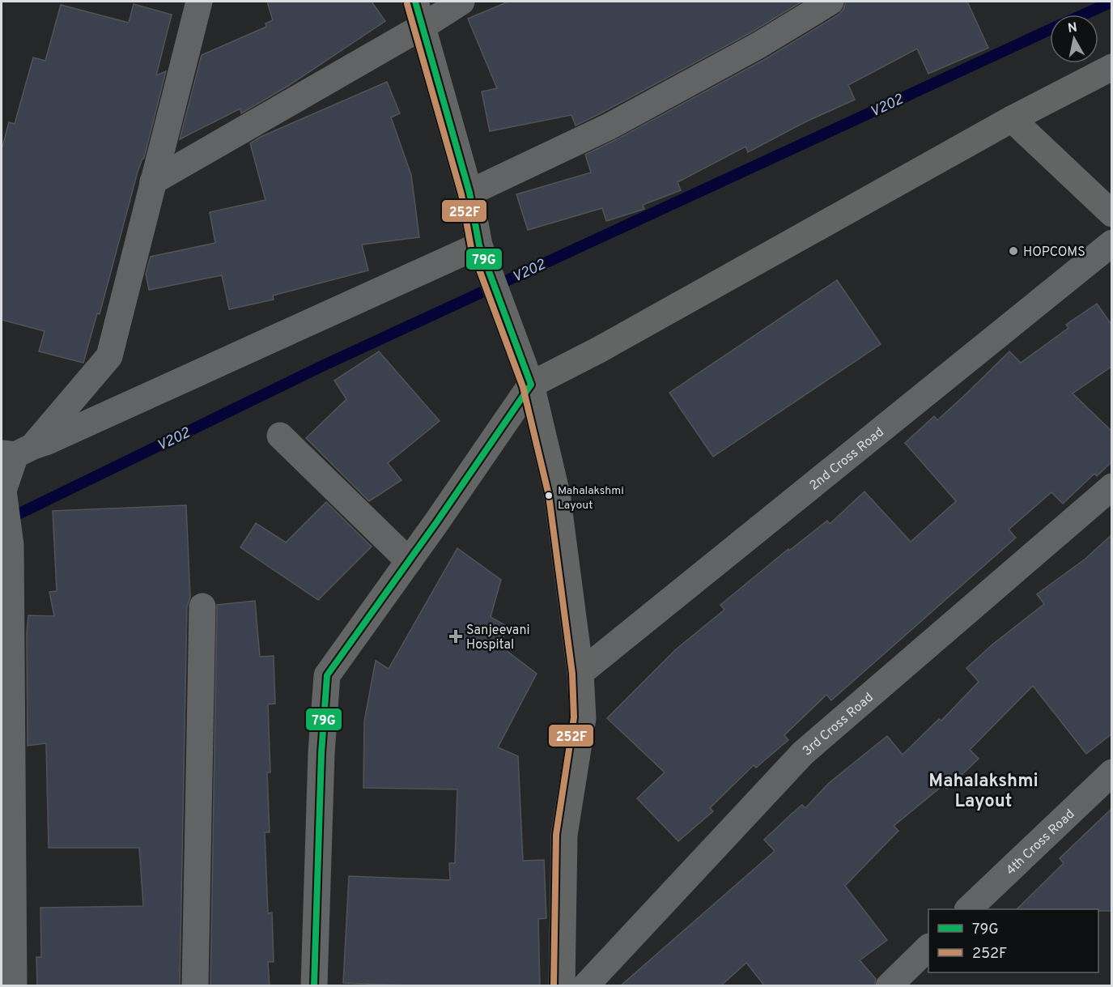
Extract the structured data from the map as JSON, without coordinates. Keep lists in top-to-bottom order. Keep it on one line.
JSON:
{"streets":{"street":["2nd Cross Road","3rd Cross Road","4th Cross Road"]},"districts":["Mahalakshmi Layout"],"water":["V202"],"places":{"other":["HOPCOMS","Mahalakshmi Layout"],"health":["Sanjeevani Hospital"]},"lines":["transit line 79G","transit line 252F"],"legend":["79G","252F"],"north":"top"}
